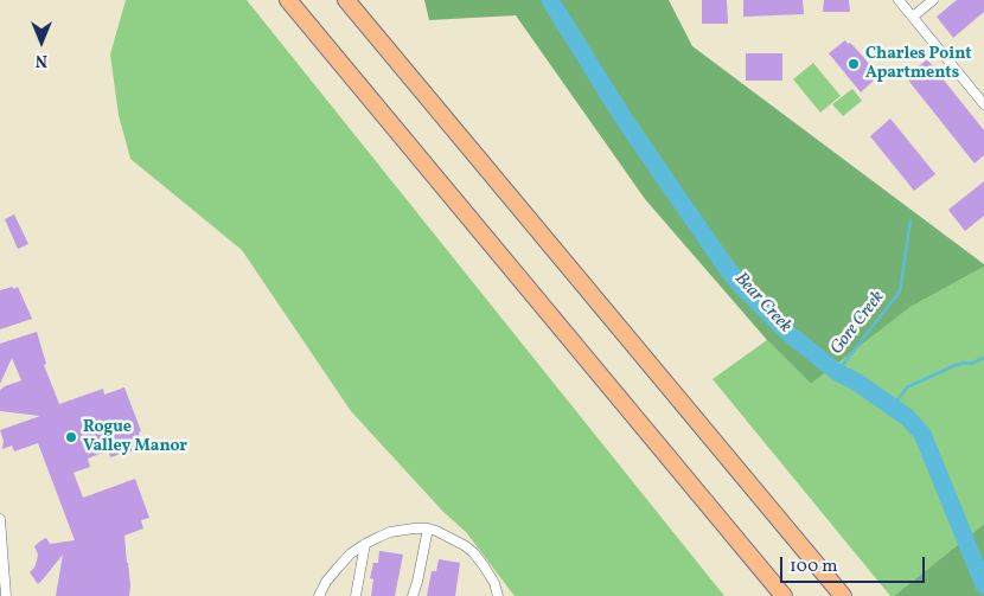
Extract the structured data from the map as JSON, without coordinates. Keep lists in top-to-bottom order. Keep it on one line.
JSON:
{"water":["Bear Creek","Gore Creek"],"places":["Charles Point Apartments","Rogue Valley Manor"],"scale_bar":"100 m","north":"bottom"}
